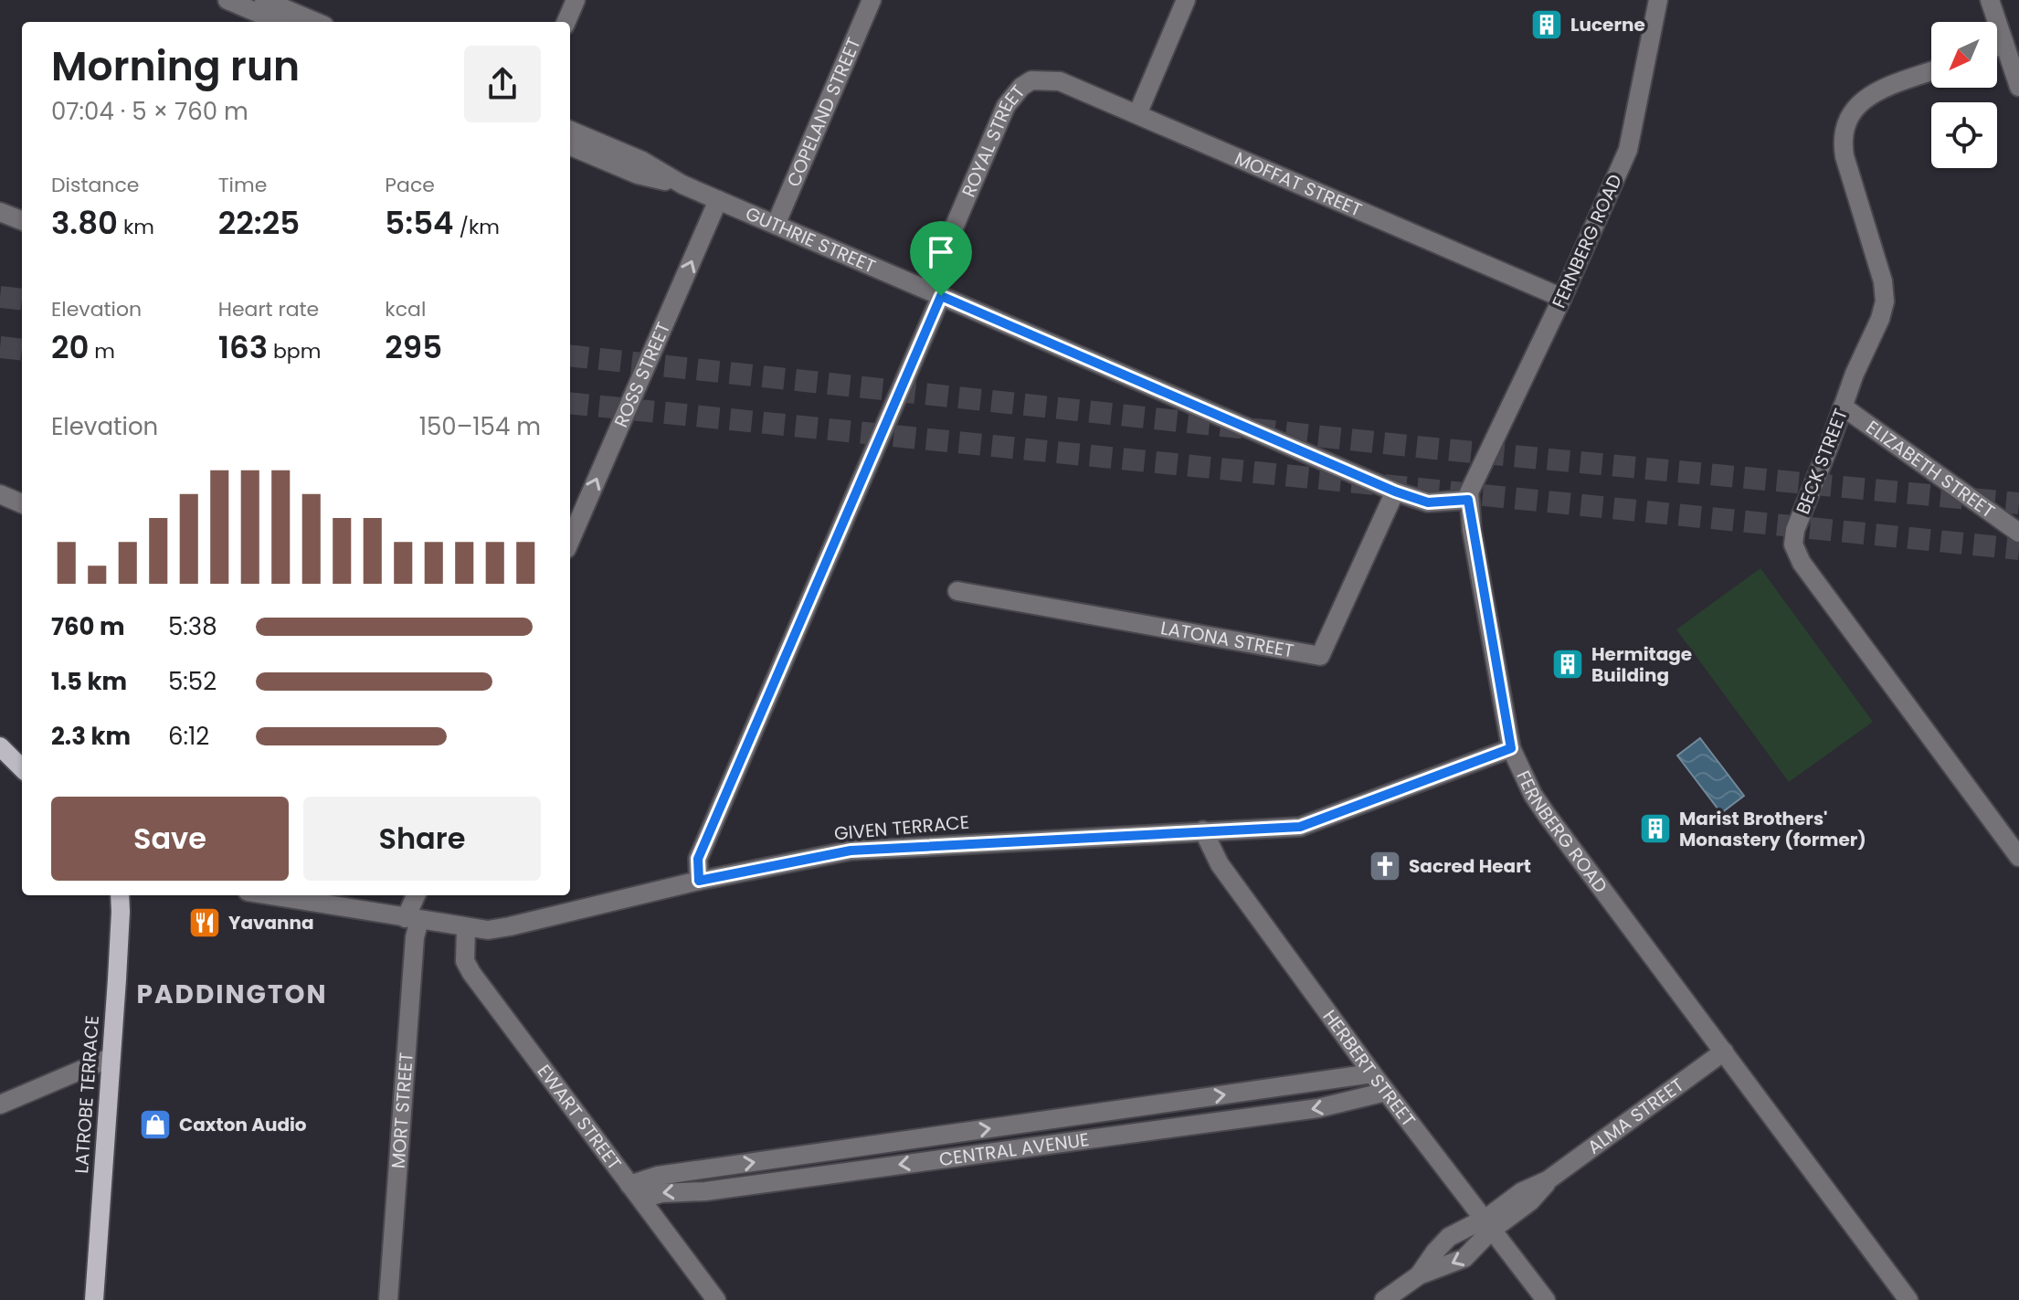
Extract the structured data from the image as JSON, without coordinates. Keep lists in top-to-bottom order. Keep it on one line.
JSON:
{"streets":{"main road":["LATROBE TERRACE"],"street":["COPELAND STREET","ROYAL STREET","MOFFAT STREET","GUTHRIE STREET","FERNBERG ROAD","ROSS STREET","BECK STREET","ELIZABETH STREET","LATONA STREET","GIVEN TERRACE","HERBERT STREET","MORT STREET","ALMA STREET","EWART STREET","CENTRAL AVENUE"]},"crossings":[["COPELAND STREET","GUTHRIE STREET"],["ROYAL STREET","MOFFAT STREET"],["ROYAL STREET","GUTHRIE STREET"],["ROYAL STREET","GIVEN TERRACE"],["MOFFAT STREET","FERNBERG ROAD"],["GUTHRIE STREET","FERNBERG ROAD"],["GUTHRIE STREET","ROSS STREET"],["GUTHRIE STREET","LATONA STREET"],["FERNBERG ROAD","GIVEN TERRACE"],["FERNBERG ROAD","ALMA STREET"],["BECK STREET","ELIZABETH STREET"],["GIVEN TERRACE","HERBERT STREET"],["GIVEN TERRACE","MORT STREET"],["GIVEN TERRACE","EWART STREET"],["HERBERT STREET","ALMA STREET"],["HERBERT STREET","CENTRAL AVENUE"],["EWART STREET","CENTRAL AVENUE"]],"one_way":["ROSS STREET"],"districts":["PADDINGTON"],"places":{"building":["Lucerne","Hermitage Building","Marist Brothers' Monastery (former)"],"church":["Sacred Heart"],"restaurant":["Yavanna"],"shop":["Caxton Audio"]},"north":"bottom left","page":{"heading":["Morning run","07:04 · 5 × 760 m"],"stats":[["Distance","3.80 km"],["Time","22:25"],["Pace","5:54 /km"],["Elevation","20 m"],["Heart rate","163 bpm"],["kcal","295"]],"chart":["Elevation","150–154 m"],"list":[{"name":"760 m","note":"5:38"},{"name":"1.5 km","note":"5:52"},{"name":"2.3 km","note":"6:12"}],"buttons":["Save","Share"]}}
